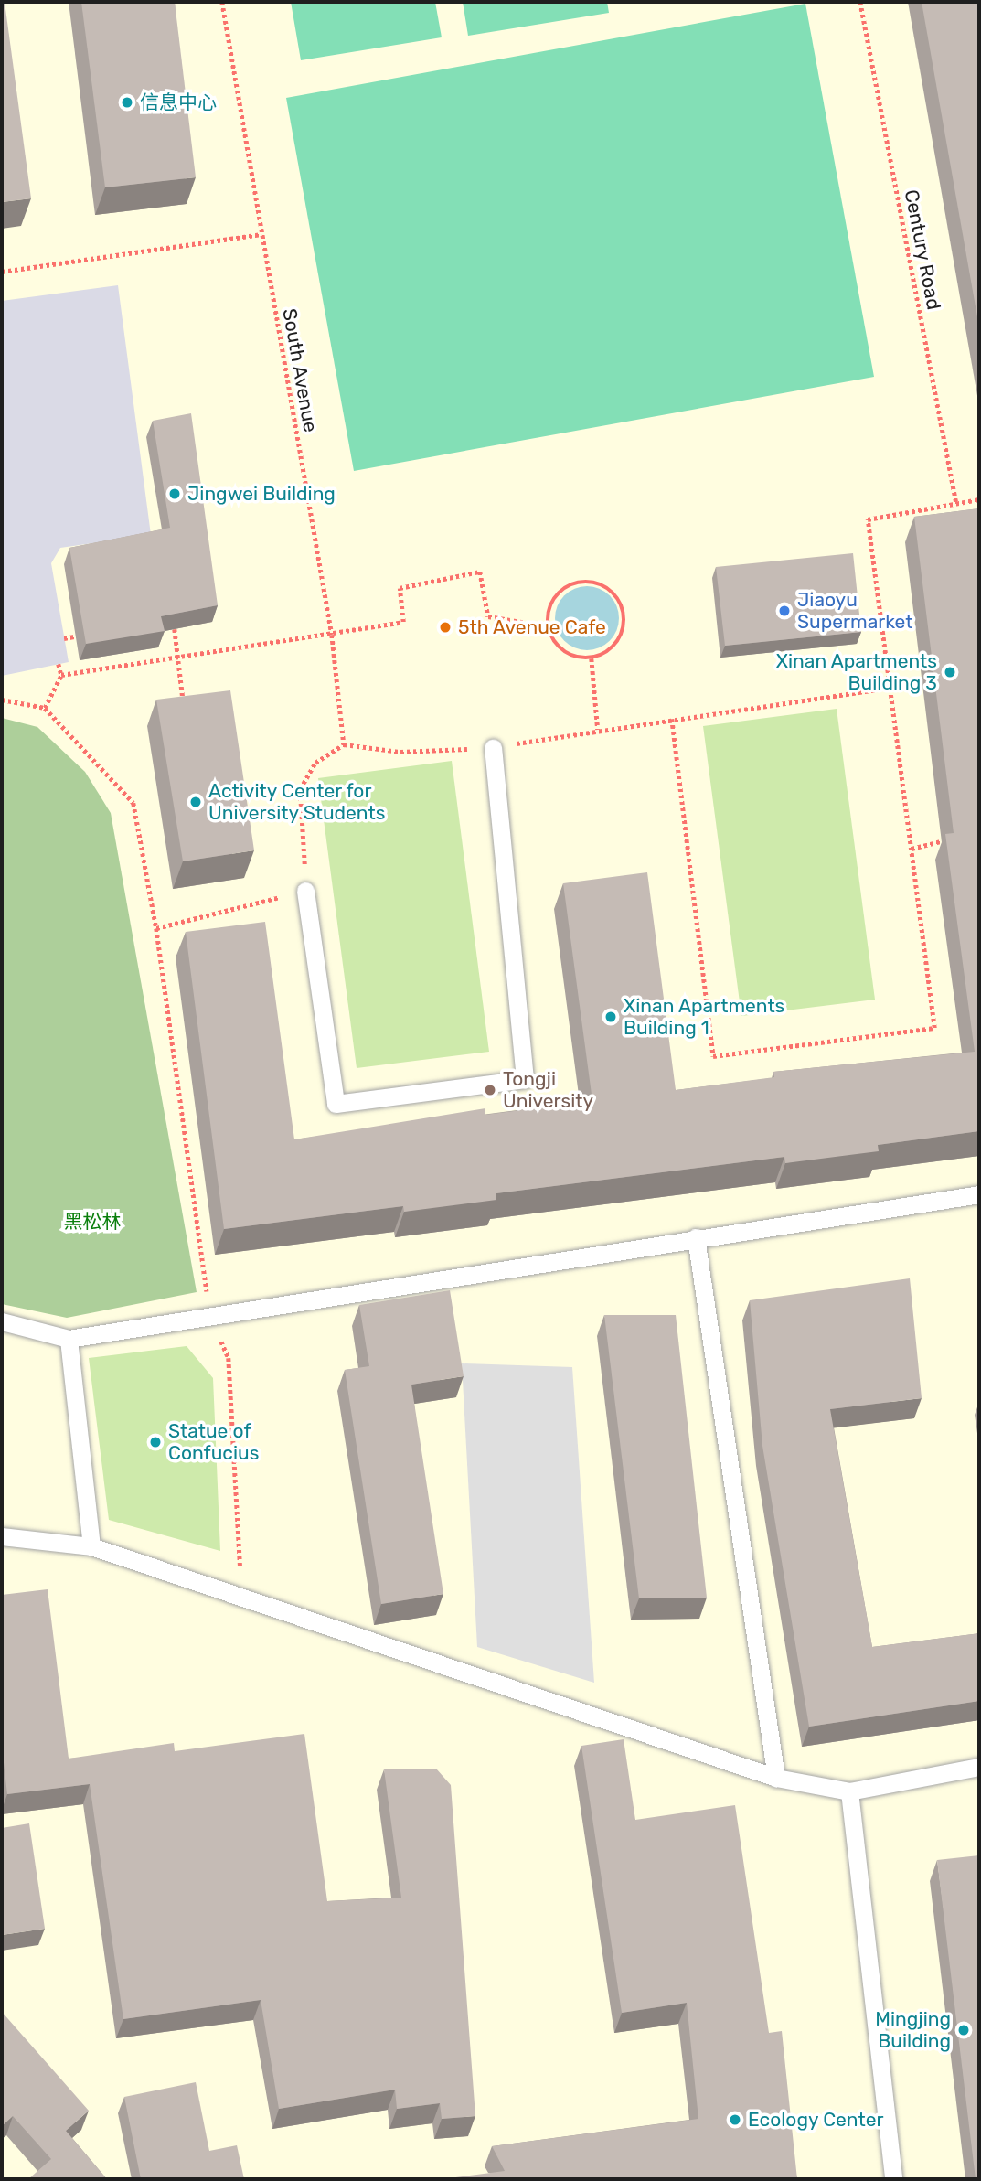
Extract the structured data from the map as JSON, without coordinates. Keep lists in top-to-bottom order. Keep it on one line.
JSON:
{"streets":{"path":["Century Road","South Avenue"]},"parks":["黑松林"],"places":["信息中心","Jingwei Building","Jiaoyu Supermarket","5th Avenue Cafe","Xinan Apartments Building 3","Activity Center for University Students","Xinan Apartments Building 1","Tongji University","Statue of Confucius","Mingjing Building","Ecology Center"]}
